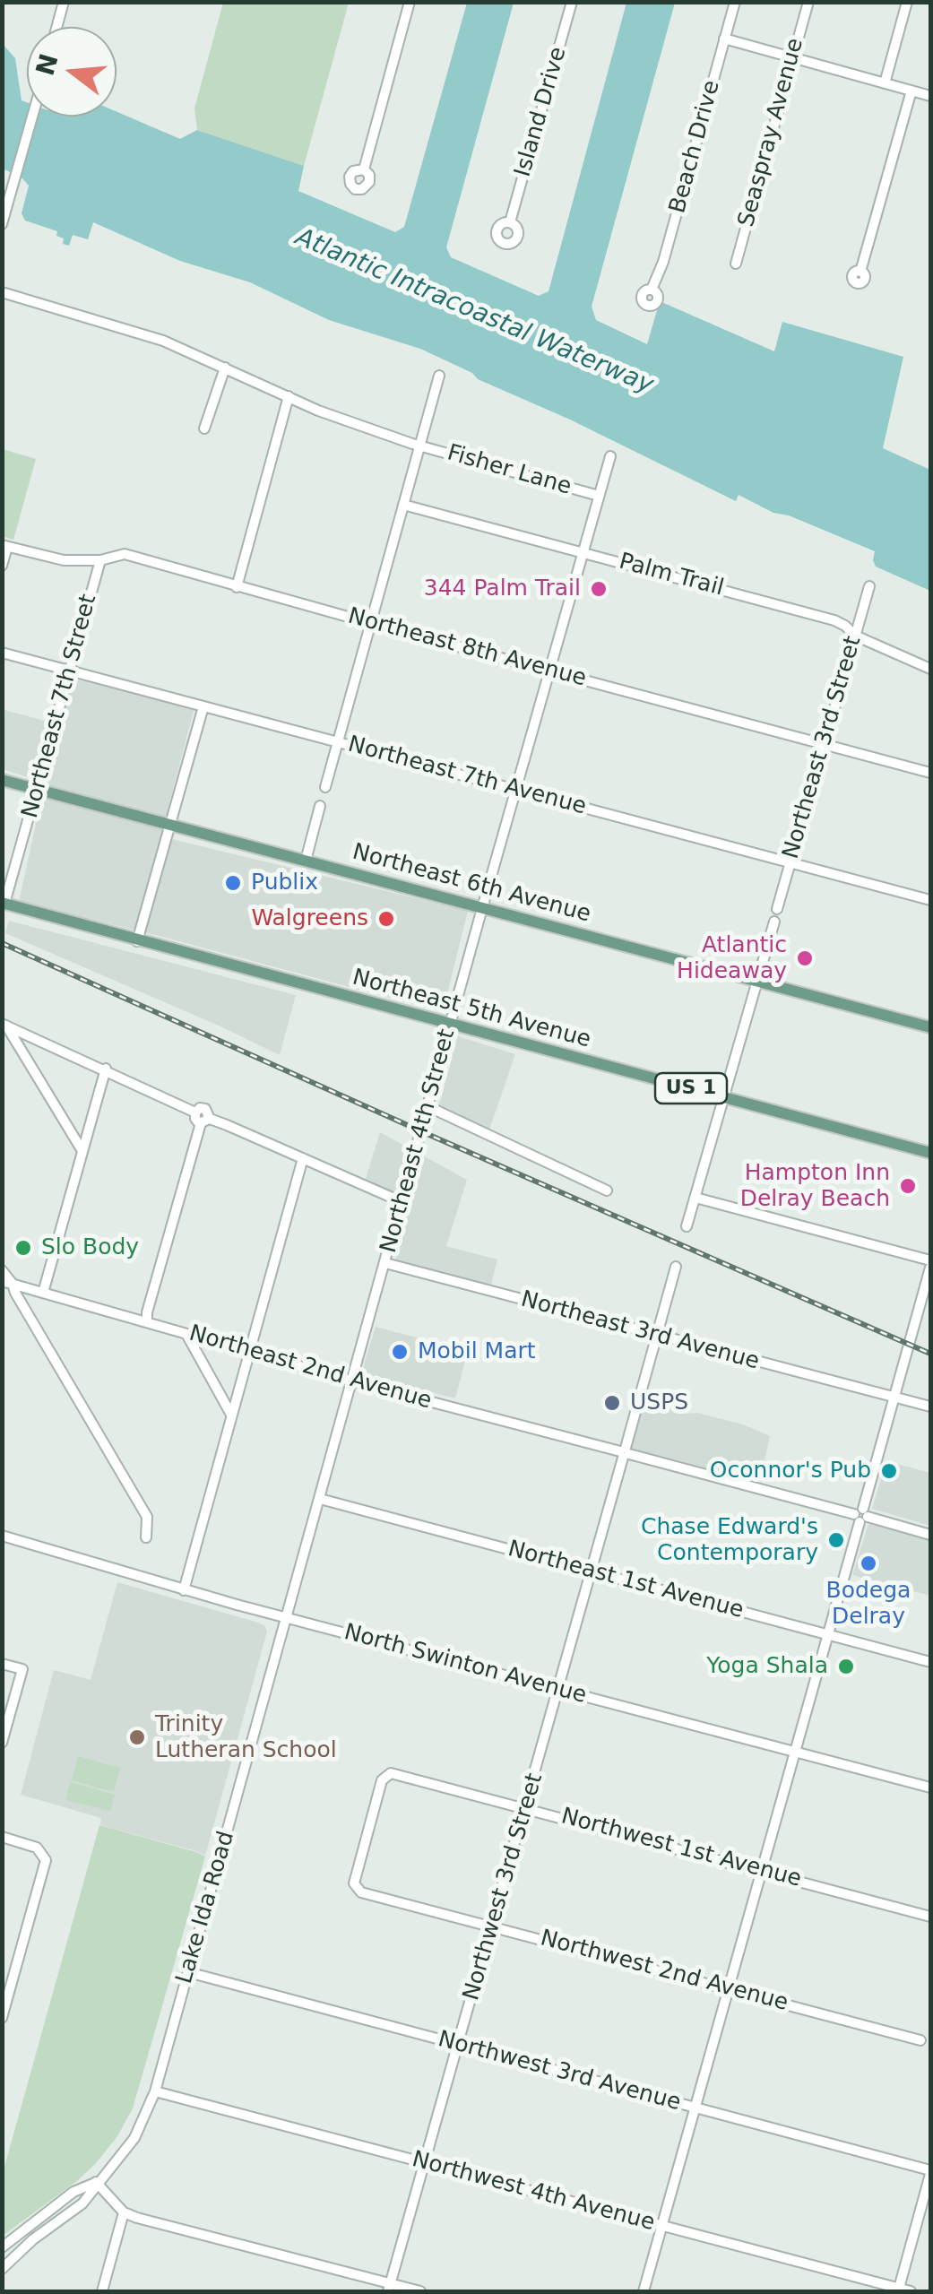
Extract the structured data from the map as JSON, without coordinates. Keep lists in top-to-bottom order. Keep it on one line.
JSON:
{"streets":{"main road":["Northeast 6th Avenue","Northeast 5th Avenue","US 1"],"street":["Island Drive","Seaspray Avenue","Beach Drive","Fisher Lane","Palm Trail","Northeast 8th Avenue","Northeast 7th Street","Northeast 3rd Street","Northeast 7th Avenue","Northeast 4th Street","Northeast 3rd Avenue","Northeast 2nd Avenue","Northeast 1st Avenue","North Swinton Avenue","Northwest 1st Avenue","Northwest 3rd Street","Lake Ida Road","Northwest 2nd Avenue","Northwest 3rd Avenue","Northwest 4th Avenue"]},"crossings":[["Fisher Lane","Northeast 4th Street"],["Palm Trail","Northeast 3rd Street"],["Palm Trail","Northeast 4th Street"],["Northeast 8th Avenue","Northeast 7th Street"],["Northeast 8th Avenue","Northeast 3rd Street"],["Northeast 8th Avenue","Northeast 4th Street"],["Northeast 7th Street","Northeast 7th Avenue"],["Northeast 7th Street","Northeast 6th Avenue"],["Northeast 7th Street","Northeast 5th Avenue"],["Northeast 3rd Street","Northeast 7th Avenue"],["Northeast 7th Avenue","Northeast 4th Street"],["Northeast 6th Avenue","Northeast 4th Street"],["Northeast 5th Avenue","Northeast 4th Street"],["Northeast 4th Street","Northeast 3rd Avenue"],["Northeast 4th Street","Northeast 2nd Avenue"],["Northeast 4th Street","Northeast 1st Avenue"],["Northeast 4th Street","North Swinton Avenue"],["Northeast 4th Street","Lake Ida Road"],["North Swinton Avenue","Northwest 3rd Street"],["North Swinton Avenue","Lake Ida Road"],["Northwest 1st Avenue","Northwest 3rd Street"],["Northwest 1st Avenue","Northwest 2nd Avenue"],["Northwest 3rd Street","Northwest 2nd Avenue"],["Northwest 3rd Street","Northwest 3rd Avenue"],["Northwest 3rd Street","Northwest 4th Avenue"],["Lake Ida Road","Northwest 3rd Avenue"],["Lake Ida Road","Northwest 4th Avenue"]],"water":["Atlantic Intracoastal Waterway"],"places":["344 Palm Trail","Publix","Walgreens","Atlantic Hideaway","Hampton Inn Delray Beach","Slo Body","Mobil Mart","USPS","Oconnor's Pub","Chase Edward's Contemporary","Bodega Delray","Yoga Shala","Trinity Lutheran School"],"north":"left"}
